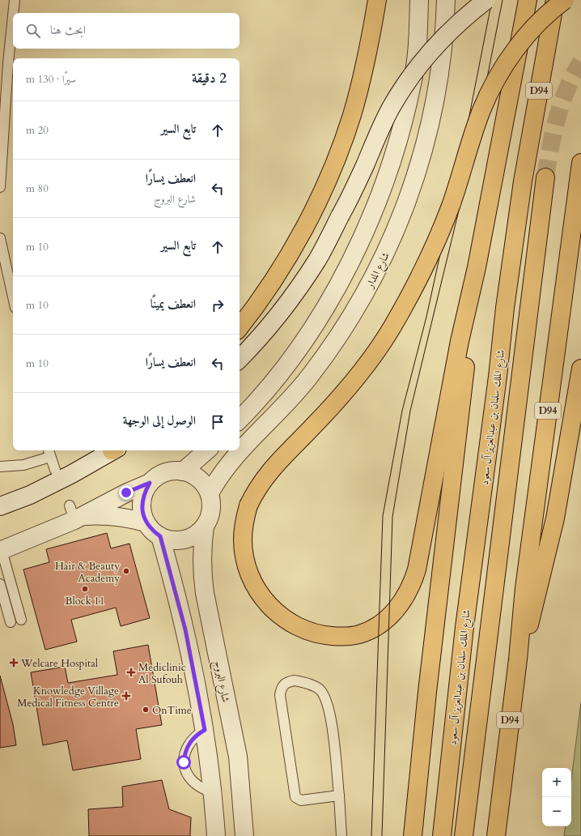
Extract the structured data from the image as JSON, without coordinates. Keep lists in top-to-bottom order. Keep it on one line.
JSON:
{"streets":{"main road":["D94","شارع الملك سلمان بن عبدالعزيز آل سعود"],"street":["شارع المدار","شارع البروج"]},"crossings":[["شارع المدار","شارع البروج"]],"places":{"other":["Hair & Beauty Academy","Block 11","OnTime"],"health":["Welcare Hospital","Mediclinic Al Sufouh","Knowledge Village Medical Fitness Centre"]},"page":{"search":"ابحث هنا","heading":["2 دقيقة","سيرًا · 130 m"],"list":[["تابع السير","20 m"],["انعطف يسارًا","شارع البروج","80 m"],["تابع السير","10 m"],["انعطف يمينًا","10 m"],["انعطف يسارًا","10 m"],"الوصول إلى الوجهة"],"map_buttons":["+","−"]}}
